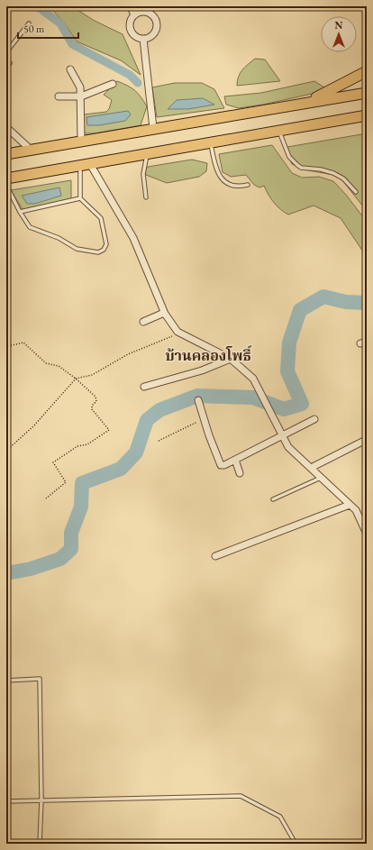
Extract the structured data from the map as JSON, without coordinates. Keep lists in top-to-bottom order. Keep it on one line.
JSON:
{"districts":["บ้านคลองโพธิ์"],"scale_bar":"50 m","north":"top"}
